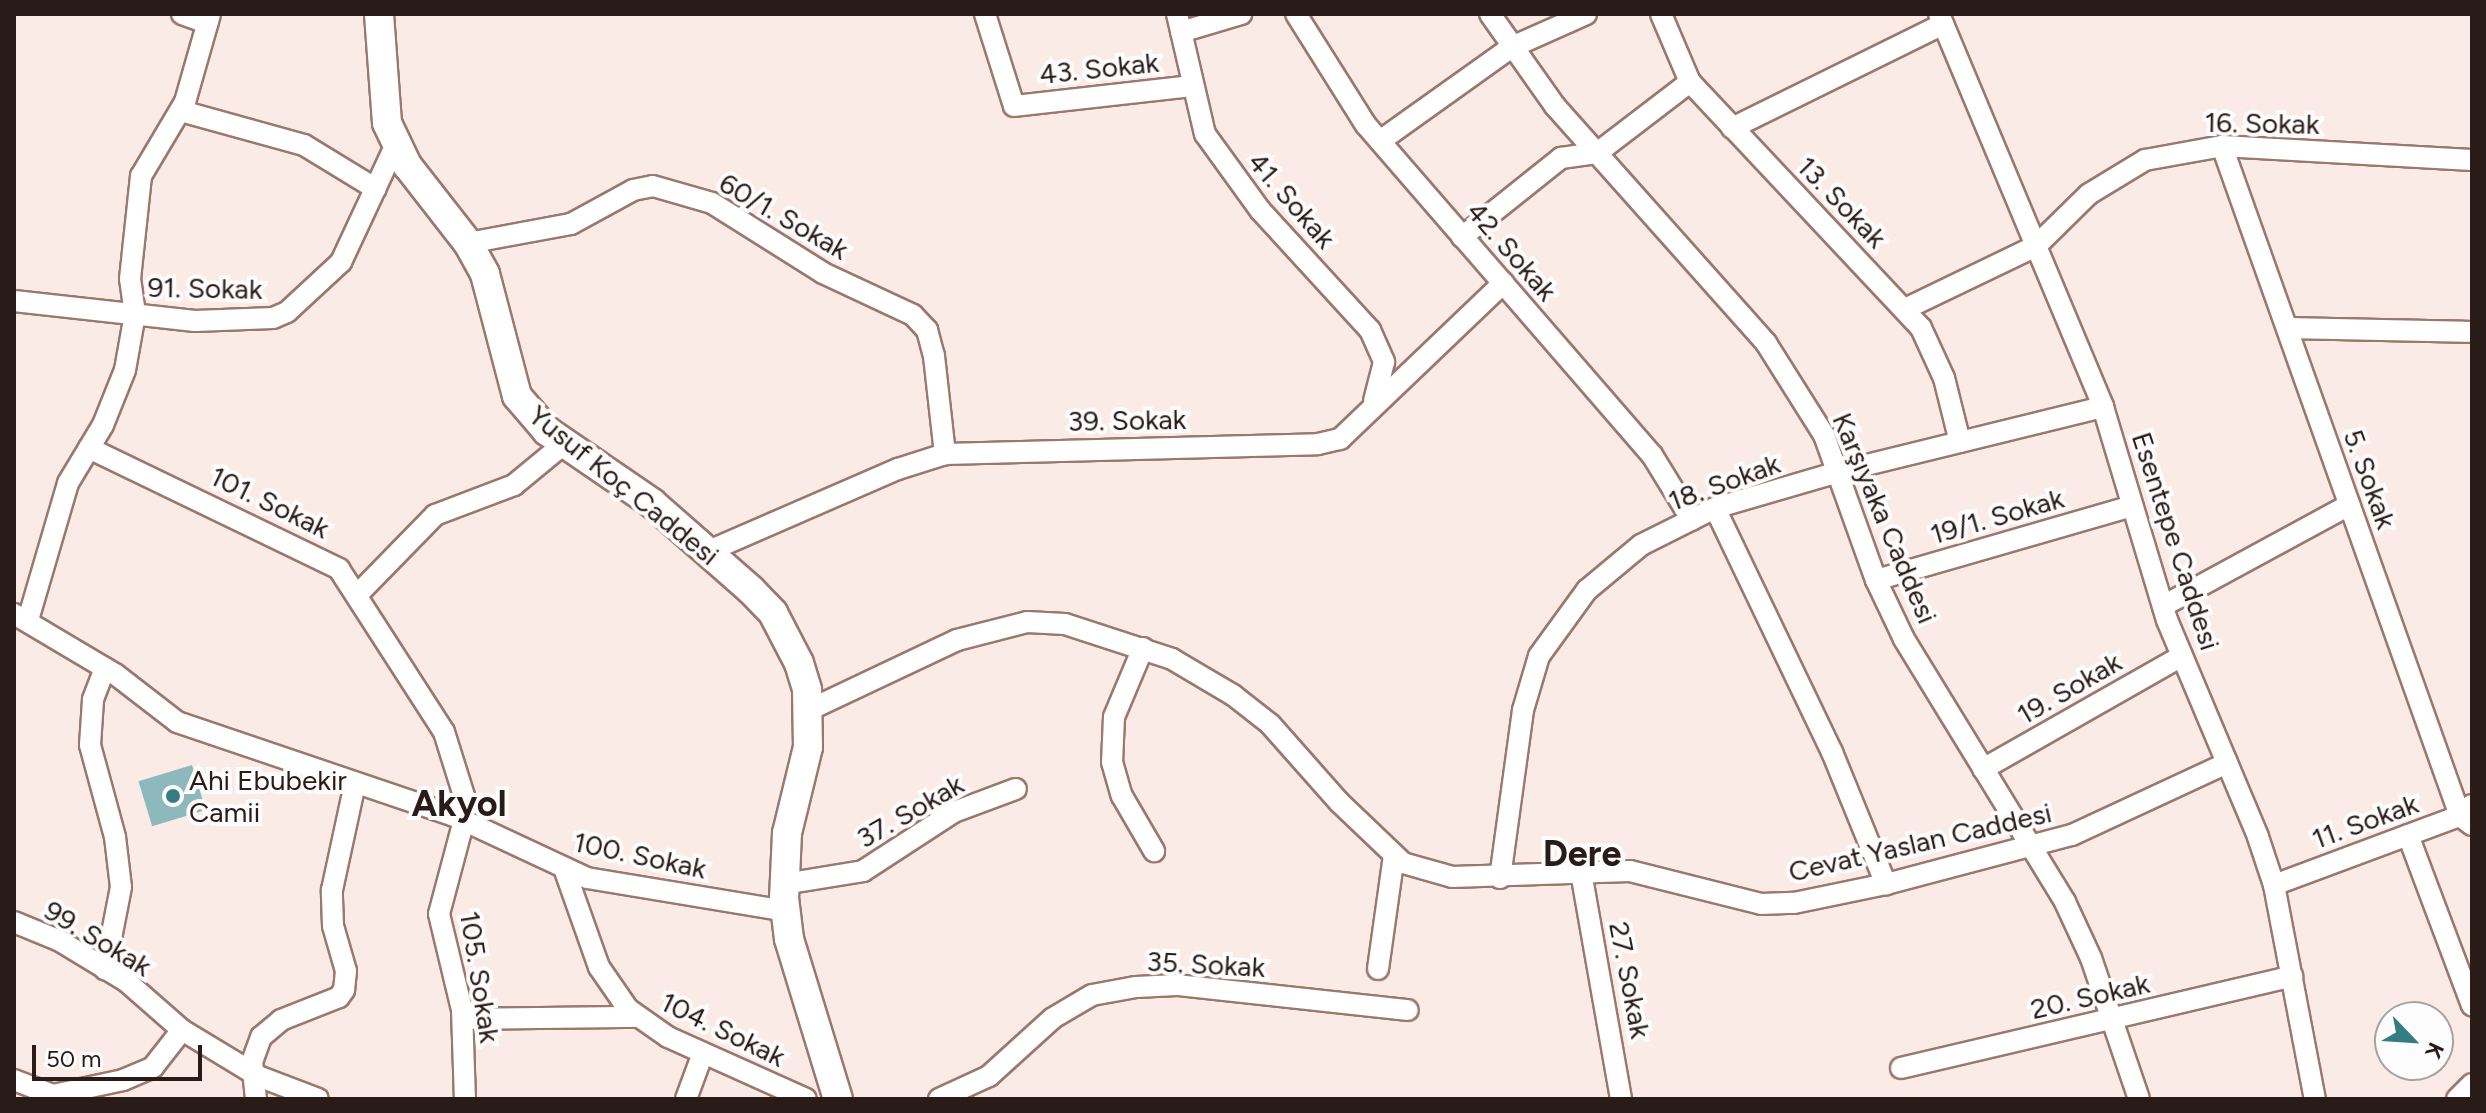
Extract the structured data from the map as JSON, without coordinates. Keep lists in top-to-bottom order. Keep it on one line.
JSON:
{"streets":{"street":["43. Sokak","16. Sokak","41. Sokak","13. Sokak","60/1. Sokak","42. Sokak","91. Sokak","39. Sokak","5. Sokak","18. Sokak","Yusuf Koç Caddesi","101. Sokak","19/1. Sokak","Karşıyaka Caddesi","Esentepe Caddesi","19. Sokak","37. Sokak","11. Sokak","Cevat Yaslan Caddesi","100. Sokak","99. Sokak","35. Sokak","105. Sokak","27. Sokak","20. Sokak","104. Sokak"]},"crossings":[["43. Sokak","41. Sokak"],["16. Sokak","13. Sokak"],["16. Sokak","5. Sokak"],["16. Sokak","Esentepe Caddesi"],["41. Sokak","39. Sokak"],["13. Sokak","18. Sokak"],["60/1. Sokak","39. Sokak"],["60/1. Sokak","Yusuf Koç Caddesi"],["42. Sokak","39. Sokak"],["42. Sokak","18. Sokak"],["91. Sokak","Yusuf Koç Caddesi"],["39. Sokak","Yusuf Koç Caddesi"],["5. Sokak","11. Sokak"],["18. Sokak","Karşıyaka Caddesi"],["18. Sokak","Esentepe Caddesi"],["18. Sokak","Cevat Yaslan Caddesi"],["Yusuf Koç Caddesi","37. Sokak"],["Yusuf Koç Caddesi","Cevat Yaslan Caddesi"],["Yusuf Koç Caddesi","100. Sokak"],["101. Sokak","100. Sokak"],["101. Sokak","105. Sokak"],["19/1. Sokak","Karşıyaka Caddesi"],["19/1. Sokak","Esentepe Caddesi"],["Karşıyaka Caddesi","19. Sokak"],["Karşıyaka Caddesi","Cevat Yaslan Caddesi"],["Karşıyaka Caddesi","20. Sokak"],["Esentepe Caddesi","19. Sokak"],["Esentepe Caddesi","11. Sokak"],["Esentepe Caddesi","Cevat Yaslan Caddesi"],["Esentepe Caddesi","20. Sokak"],["37. Sokak","100. Sokak"],["Cevat Yaslan Caddesi","27. Sokak"],["100. Sokak","105. Sokak"],["100. Sokak","104. Sokak"]],"districts":["Akyol","Dere"],"places":["Ahi Ebubekir Camii"],"scale_bar":"50 m","north":"bottom right"}
